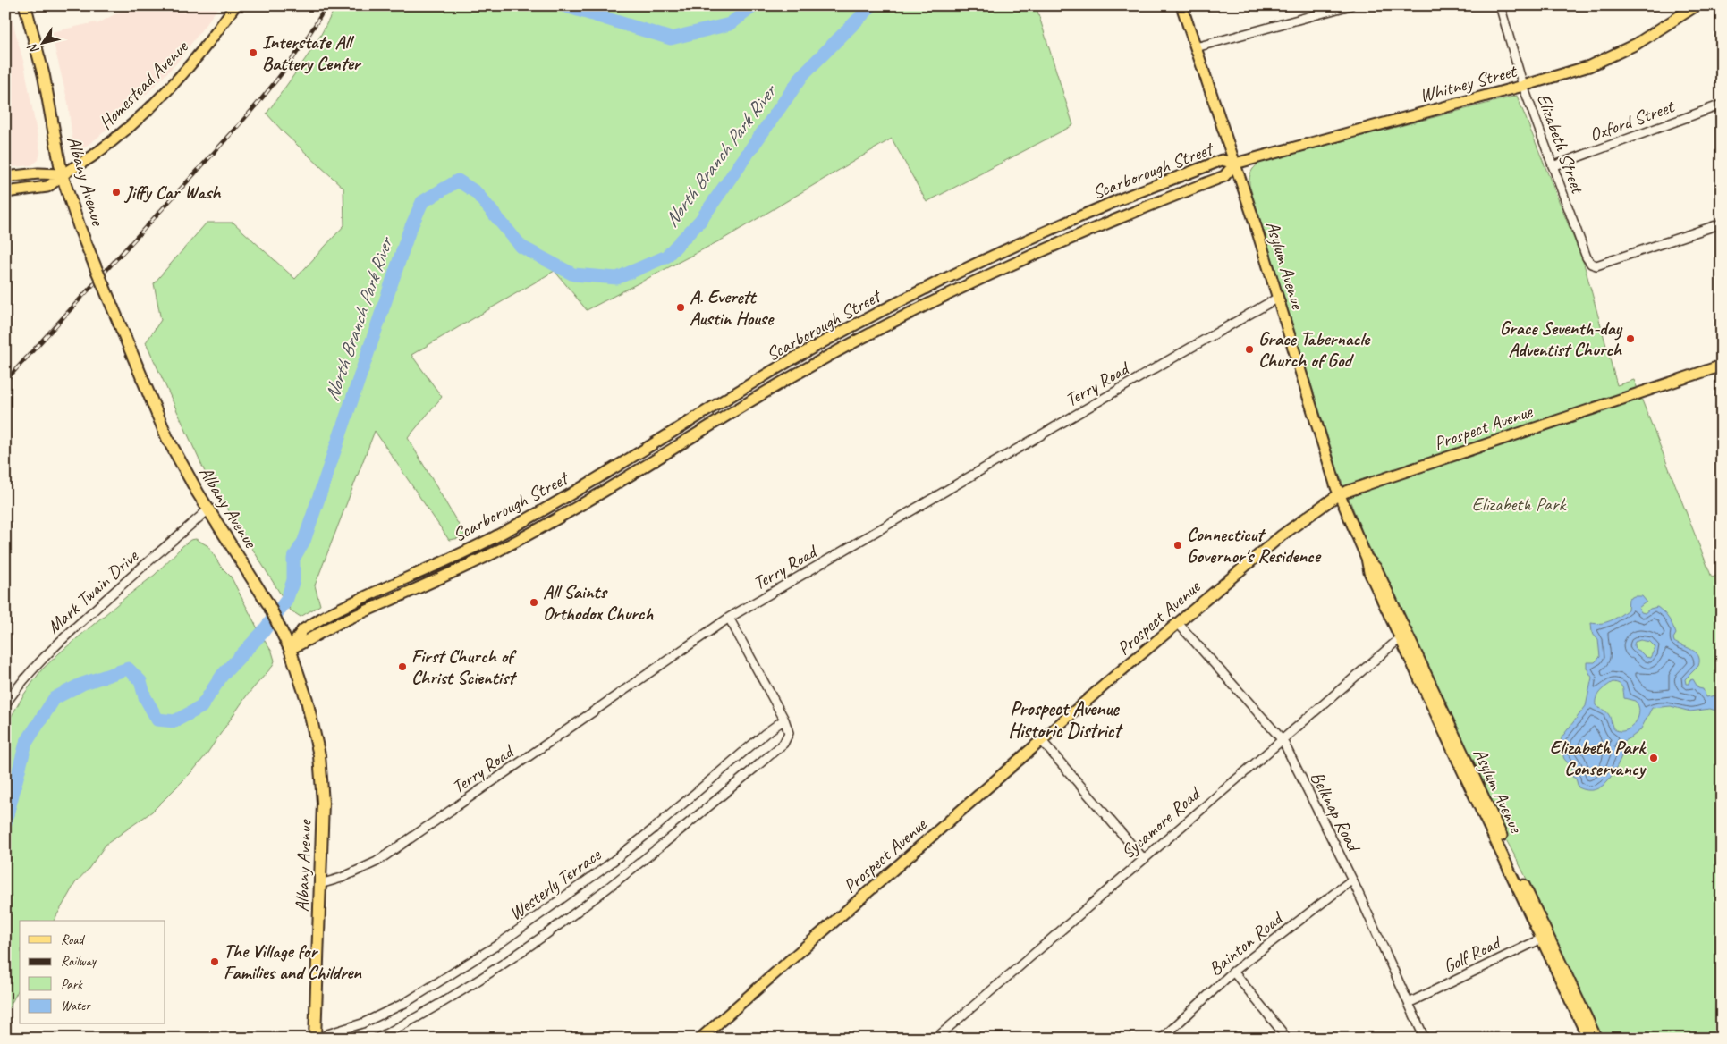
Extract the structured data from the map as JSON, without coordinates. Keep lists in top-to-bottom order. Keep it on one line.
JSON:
{"streets":{"highway":["Albany Avenue"],"main road":["Whitney Street","Homestead Avenue","Scarborough Street","Asylum Avenue","Prospect Avenue"],"street":["Oxford Street","Elizabeth Street","Terry Road","Mark Twain Drive","Belknap Road","Sycamore Road","Westerly Terrace","Bainton Road","Golf Road"]},"crossings":[["Whitney Street","Elizabeth Street"],["Whitney Street","Scarborough Street"],["Whitney Street","Asylum Avenue"],["Homestead Avenue","Albany Avenue"],["Oxford Street","Elizabeth Street"],["Scarborough Street","Albany Avenue"],["Scarborough Street","Asylum Avenue"],["Albany Avenue","Terry Road"],["Albany Avenue","Mark Twain Drive"],["Asylum Avenue","Terry Road"],["Asylum Avenue","Prospect Avenue"],["Asylum Avenue","Sycamore Road"],["Asylum Avenue","Golf Road"],["Terry Road","Westerly Terrace"],["Prospect Avenue","Belknap Road"],["Belknap Road","Sycamore Road"],["Belknap Road","Bainton Road"],["Belknap Road","Golf Road"]],"districts":["Prospect Avenue Historic District"],"water":["North Branch Park River"],"parks":["Elizabeth Park"],"places":["Interstate All Battery Center","Jiffy Car Wash","A. Everett Austin House","Grace Seventh-day Adventist Church","Grace Tabernacle Church of God","Connecticut Governor's Residence","All Saints Orthodox Church","First Church of Christ Scientist","Elizabeth Park Conservancy","The Village for Families and Children"],"legend":["Road","Railway","Park","Water"],"north":"bottom left"}
